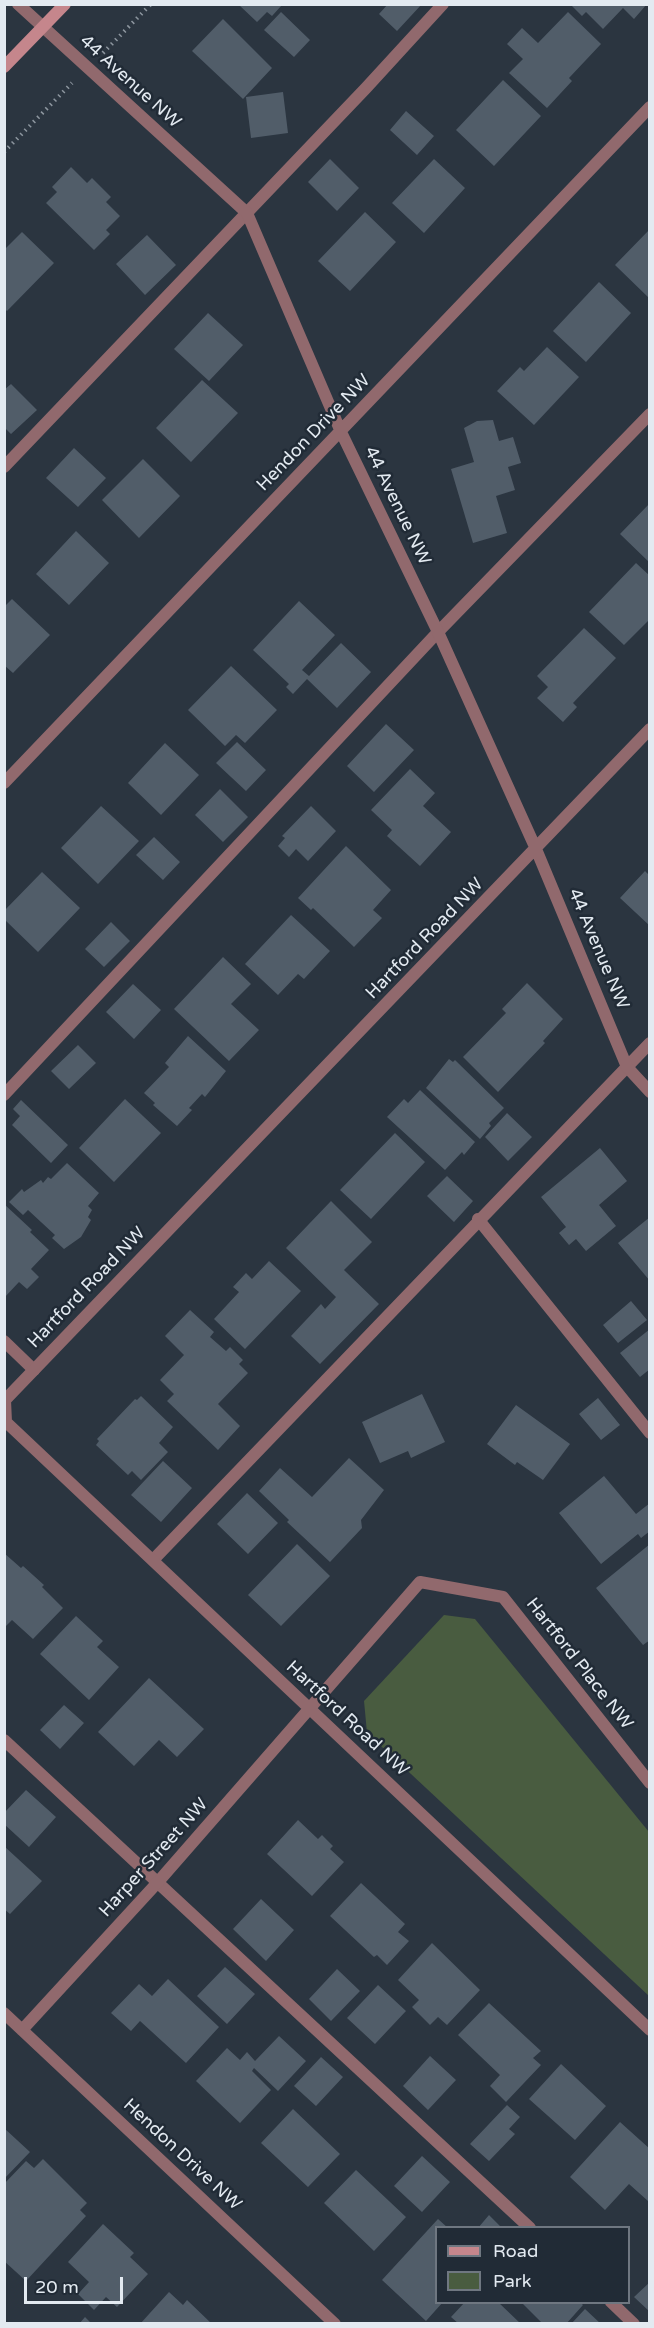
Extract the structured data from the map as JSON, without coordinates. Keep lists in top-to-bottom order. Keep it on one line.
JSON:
{"streets":{"street":["44 Avenue NW","Hendon Drive NW","Hartford Road NW","Hartford Place NW","Harper Street NW"]},"crossings":[["44 Avenue NW","Hendon Drive NW"],["44 Avenue NW","Hartford Road NW"],["Hendon Drive NW","Harper Street NW"],["Hartford Road NW","Hartford Place NW"],["Hartford Road NW","Harper Street NW"],["Hartford Place NW","Harper Street NW"]],"legend":["Road","Park"],"scale_bar":"20 m"}
